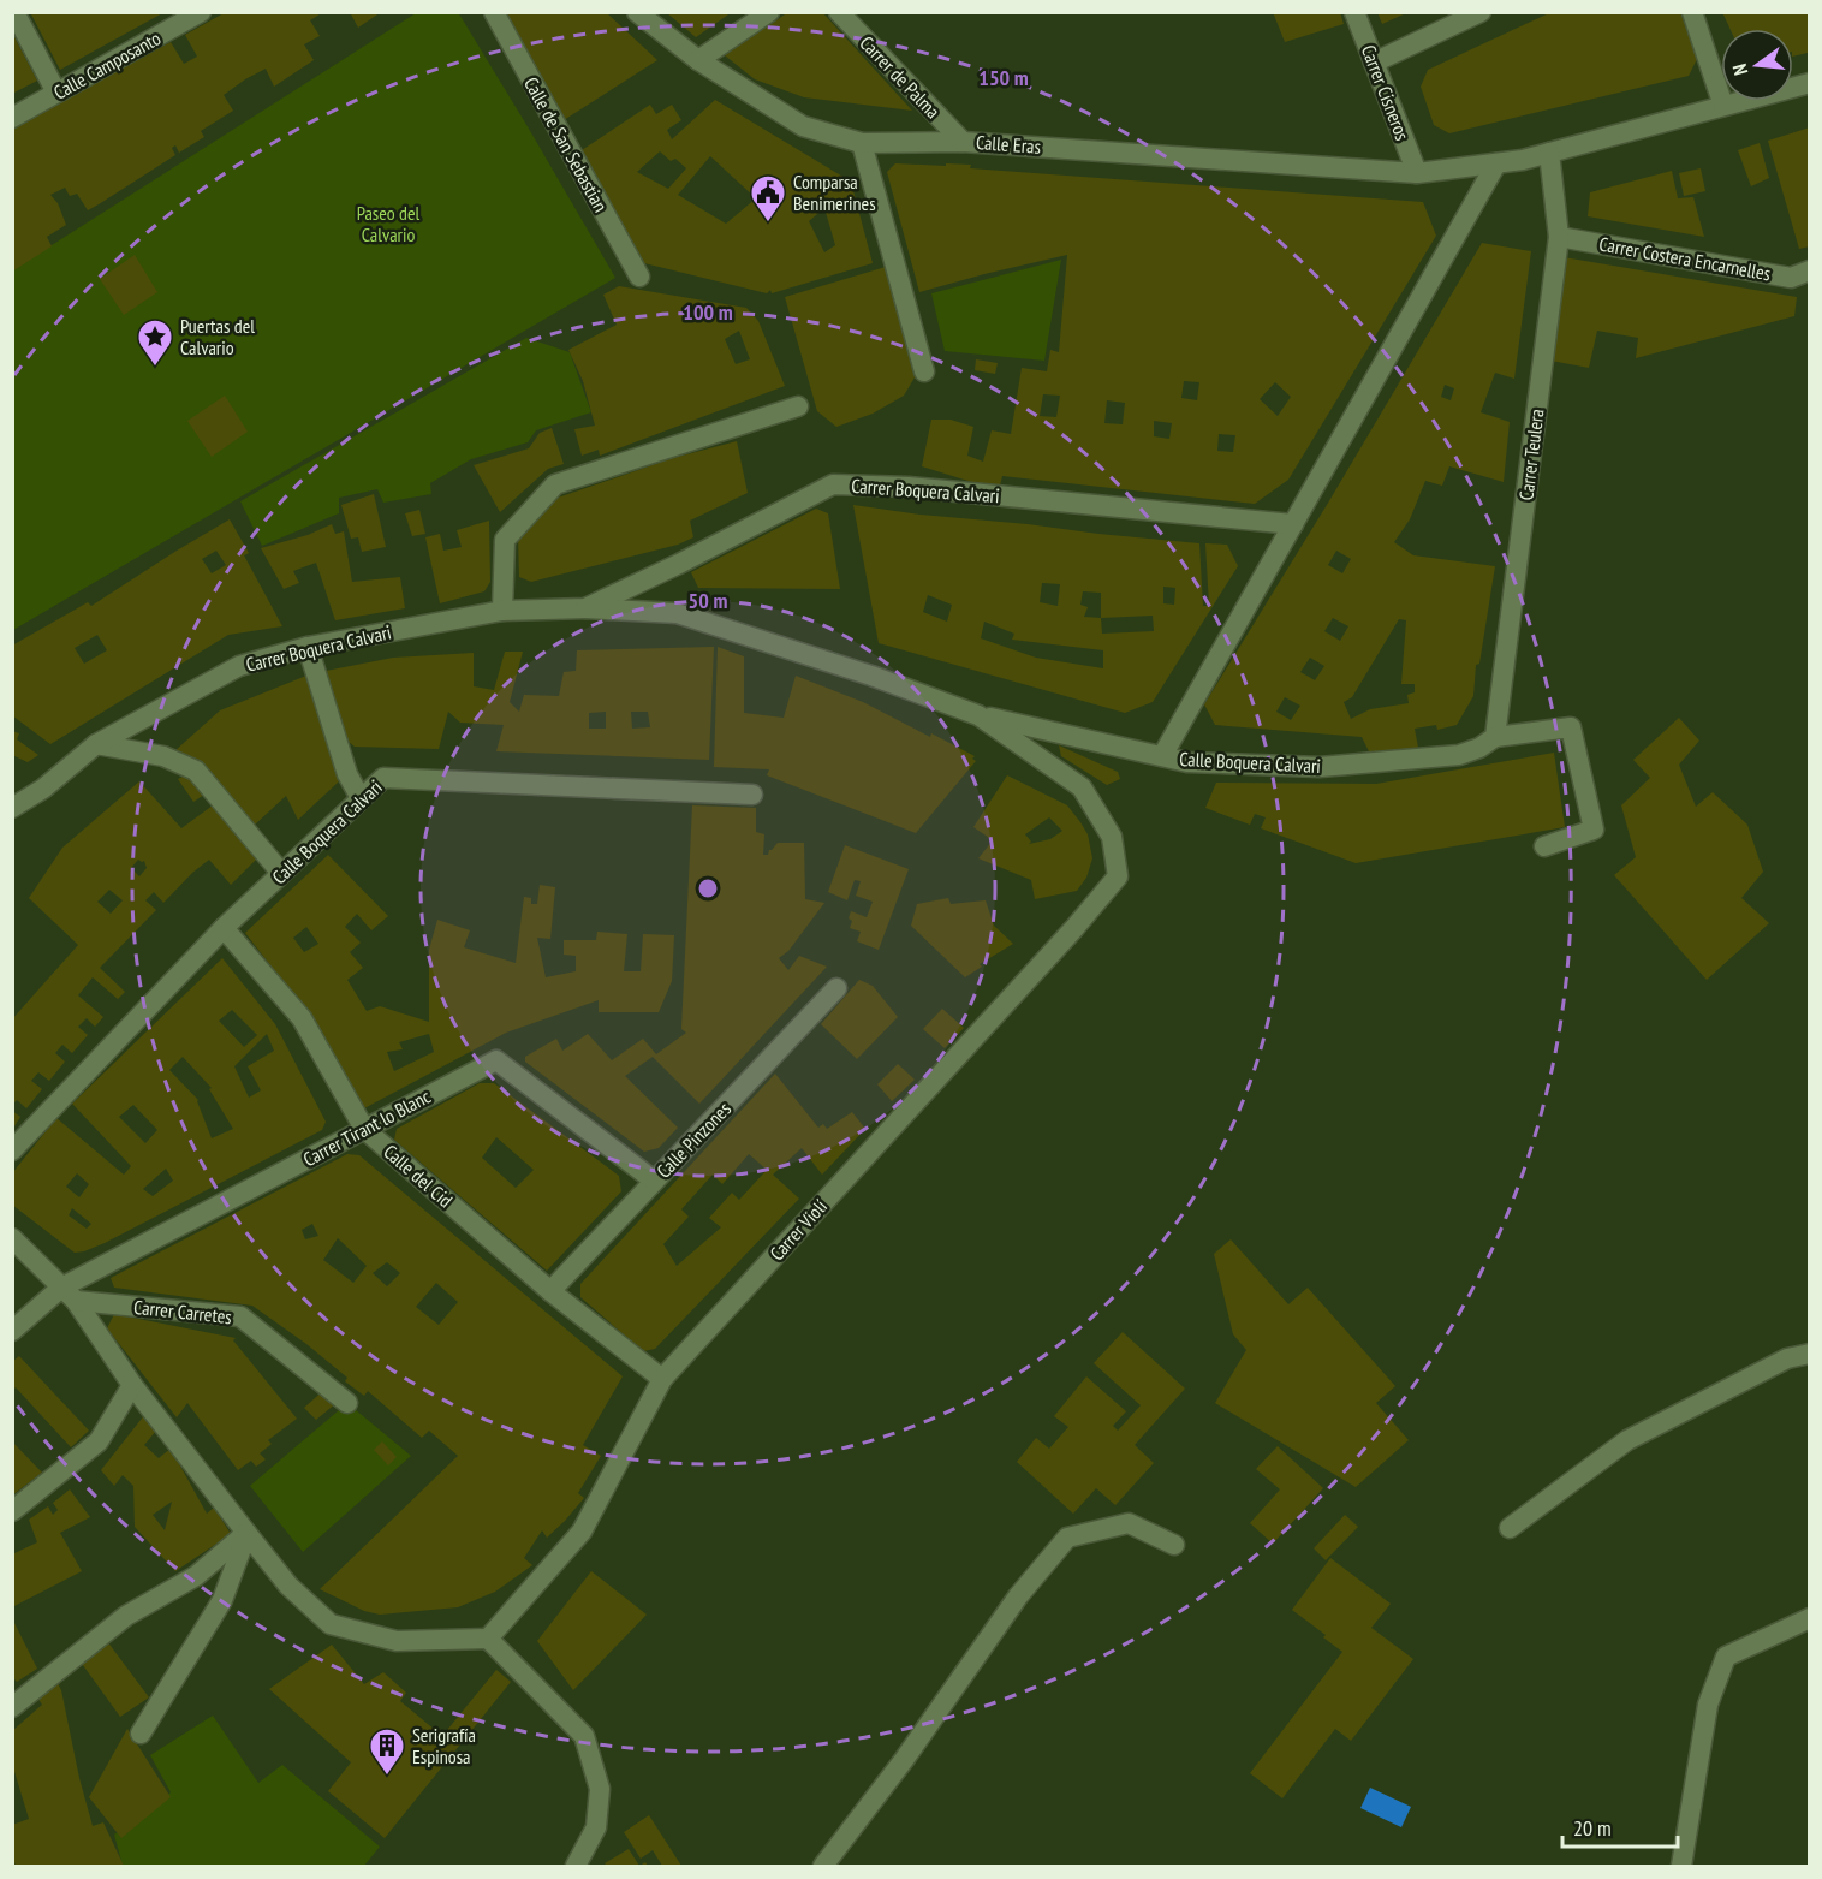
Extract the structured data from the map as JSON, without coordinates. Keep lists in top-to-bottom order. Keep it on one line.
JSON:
{"streets":{"street":["Calle Camposanto","Carrer de Palma","Carrer Cisneros","Calle de San Sebastian","Calle Eras","Carrer Costera Encarnelles","Carrer Teulera","Carrer Boquera Calvari","Calle Boquera Calvari","Carrer Tirant lo Blanc","Calle Pinzones","Calle del Cid","Carrer Violí","Carrer Carretes"]},"crossings":[["Carrer de Palma","Calle Eras"],["Carrer Cisneros","Calle Eras"],["Calle Eras","Carrer Teulera"],["Carrer Costera Encarnelles","Carrer Teulera"],["Carrer Teulera","Calle Boquera Calvari"],["Carrer Boquera Calvari","Calle Boquera Calvari"],["Carrer Boquera Calvari","Carrer Violí"],["Calle Boquera Calvari","Calle del Cid"],["Carrer Tirant lo Blanc","Calle Pinzones"],["Carrer Tirant lo Blanc","Calle del Cid"],["Carrer Tirant lo Blanc","Carrer Carretes"],["Calle Pinzones","Calle del Cid"],["Calle del Cid","Carrer Violí"]],"parks":["Paseo del Calvario"],"places":{"public building":["Comparsa Benimerines"],"place":["Puertas del Calvario"],"building":["Serigrafía Espinosa"]},"scale_bar":"20 m","north":"left","rings":["150 m","100 m","50 m"]}
